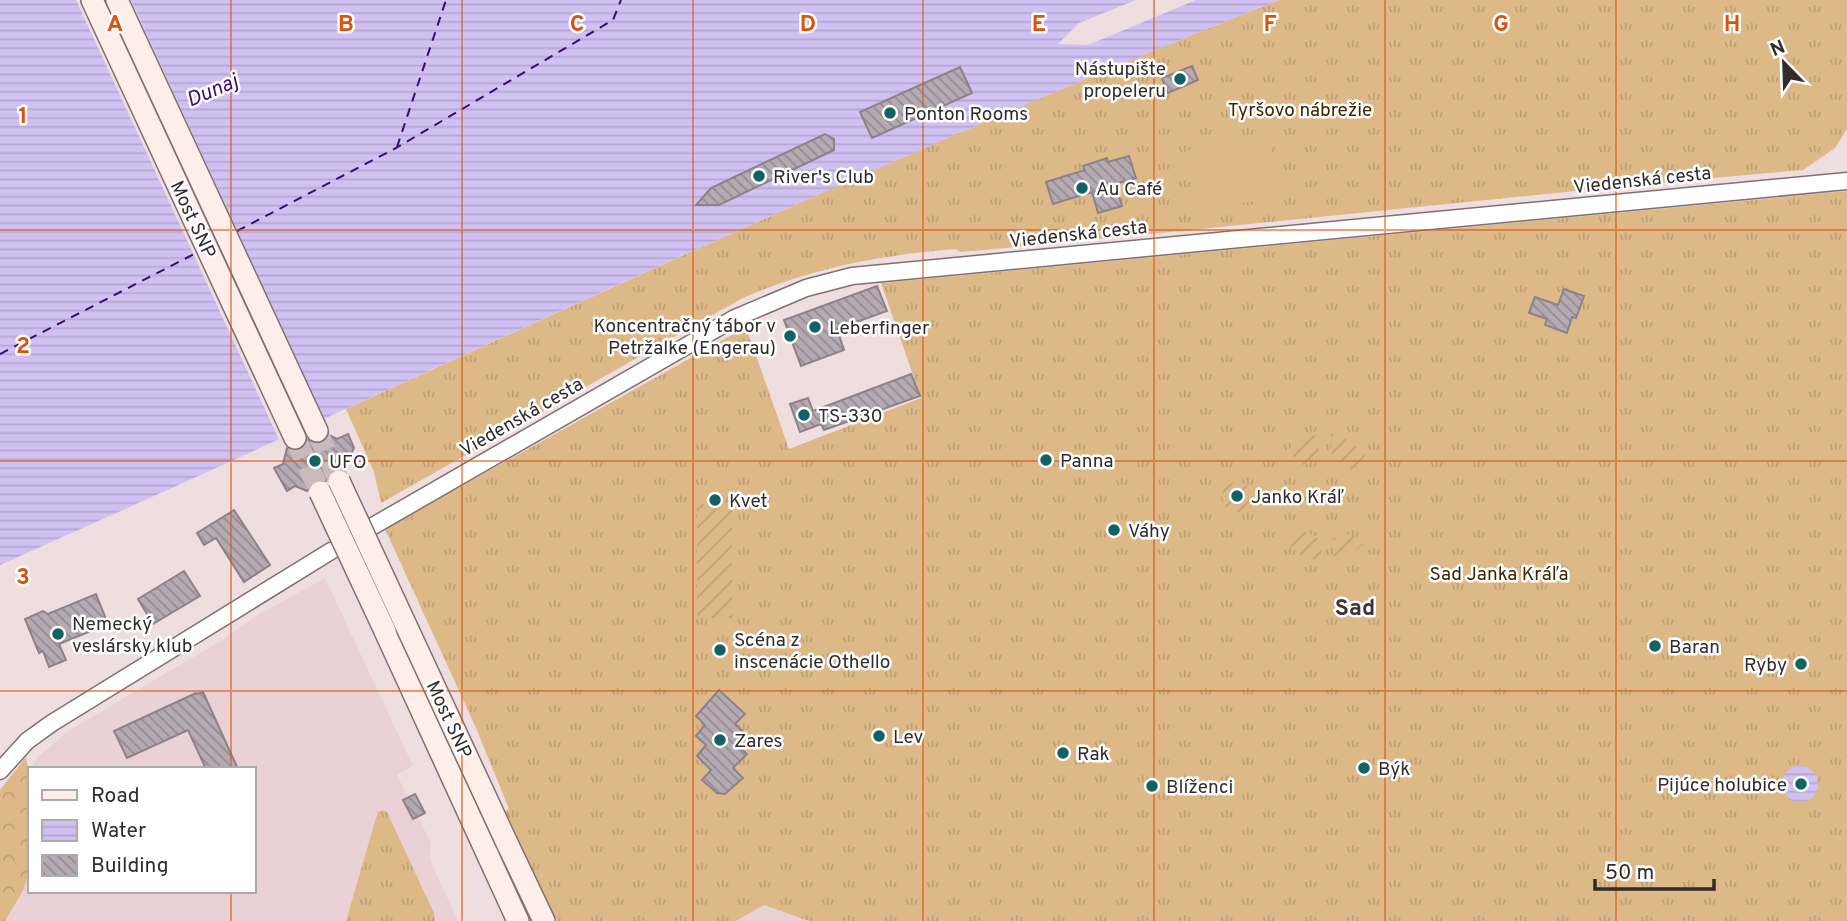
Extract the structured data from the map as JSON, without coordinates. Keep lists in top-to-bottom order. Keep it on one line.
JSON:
{"streets":{"main road":["Most SNP"],"street":["Viedenská cesta"]},"districts":["Sad"],"water":["Dunaj"],"parks":["Tyršovo nábrežie","Sad Janka Kráľa"],"places":["Nástupište propeleru","Ponton Rooms","River's Club","Au Café","Leberfinger","Koncentračný tábor v Petržalke (Engerau)","TS-330","Panna","UFO","Janko Kráľ","Kvet","Váhy","Nemecký veslársky klub","Baran","Scéna z inscenácie Othello","Ryby","Lev","Zares","Rak","Býk","Pijúce holubice","Blíženci"],"legend":["Road","Water","Building"],"scale_bar":"50 m","north":"top left","grid":{"columns":["A","B","C","D","E","F","G","H"],"rows":["1","2","3"]}}
